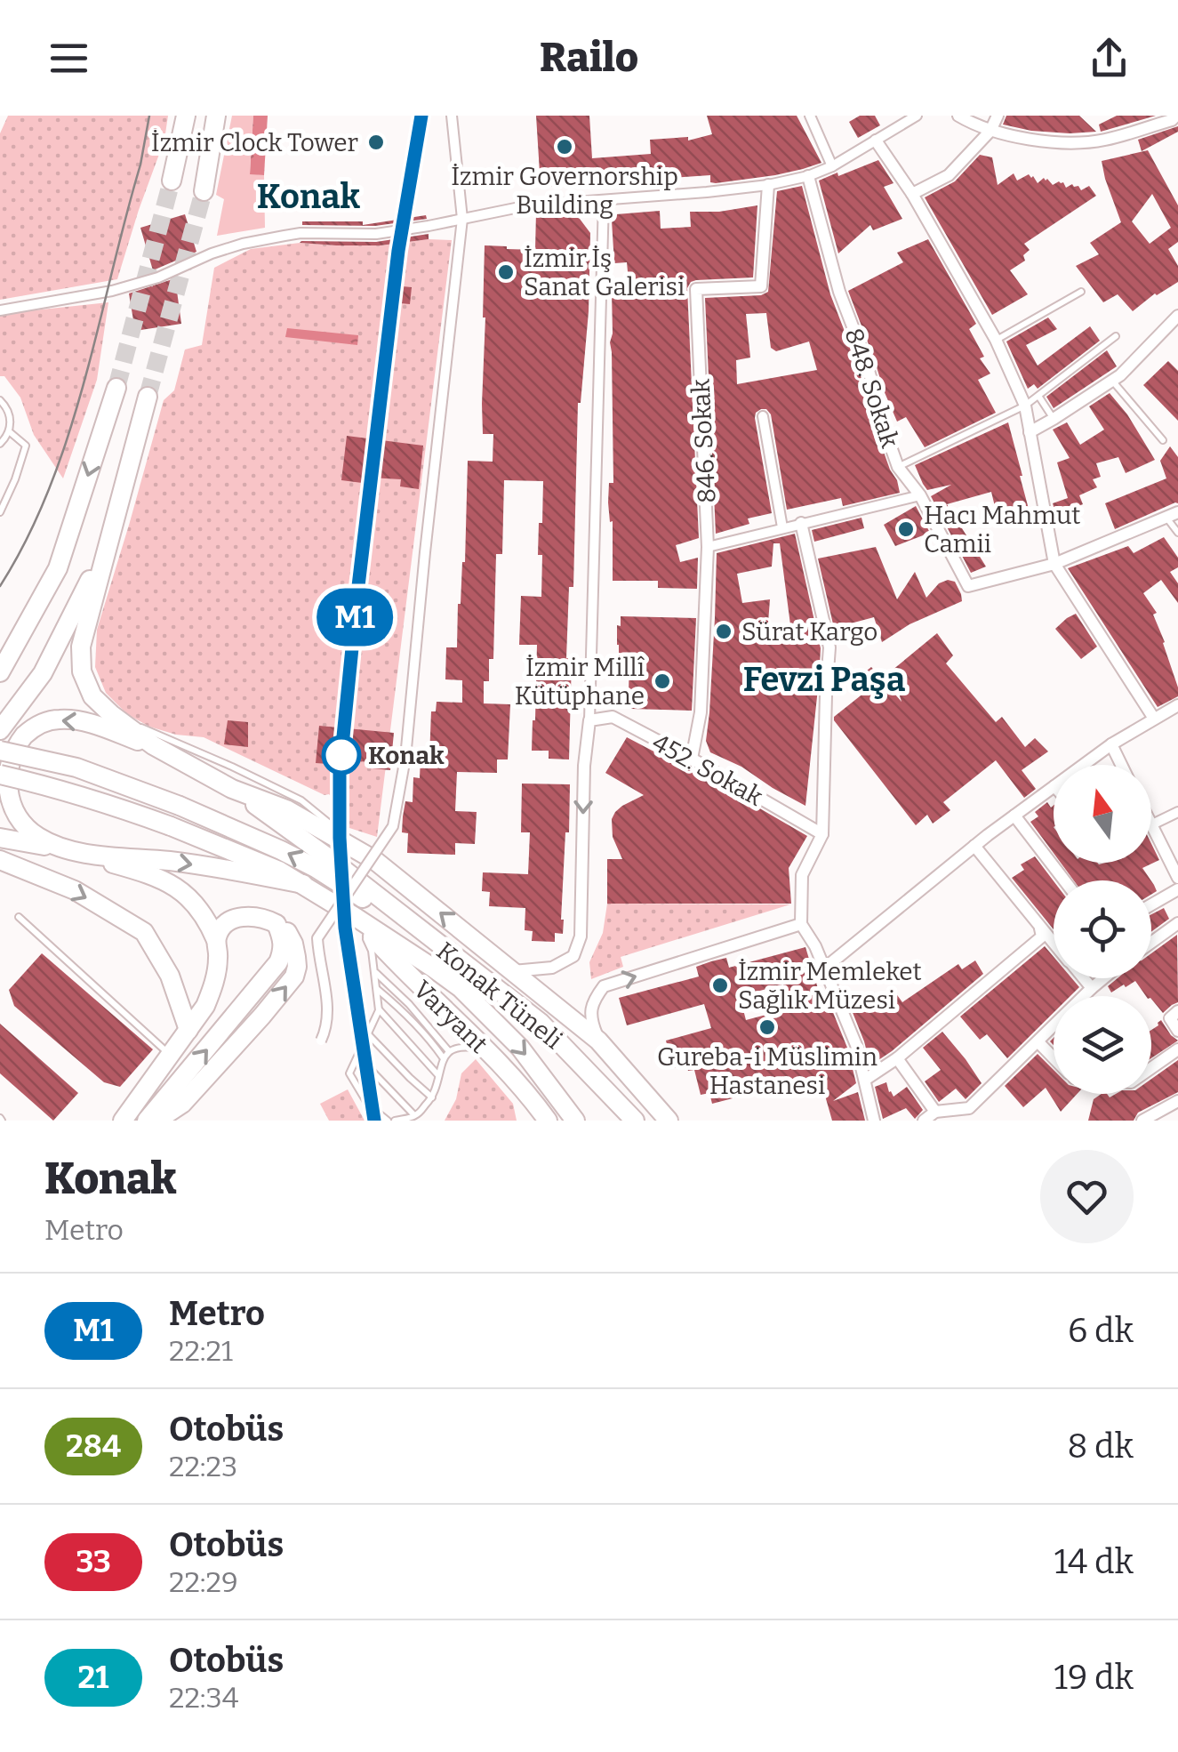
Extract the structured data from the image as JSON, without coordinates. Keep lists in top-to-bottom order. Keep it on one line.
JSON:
{"streets":{"main road":["Konak Tüneli","Varyant"],"street":["848. Sokak","846. Sokak","452. Sokak"]},"crossings":[["846. Sokak","452. Sokak"],["Konak Tüneli","Varyant"]],"districts":["Konak","Fevzi Paşa"],"places":["İzmir Clock Tower","İzmir Governorship Building","İzmir İş Sanat Galerisi","Hacı Mahmut Camii","Sürat Kargo","İzmir Millî Kütüphane","Konak","İzmir Memleket Sağlık Müzesi","Gureba-i Müslimin Hastanesi"],"lines":["metro line M1"],"north":"top","page":{"header":"Railo","on_map":"M1","heading":["Konak","Metro"],"list":[{"mark":"M1","name":"Metro","note":"22:21","value":"6 dk"},{"mark":"284","name":"Otobüs","note":"22:23","value":"8 dk"},{"mark":"33","name":"Otobüs","note":"22:29","value":"14 dk"},{"mark":"21","name":"Otobüs","note":"22:34","value":"19 dk"}]}}
